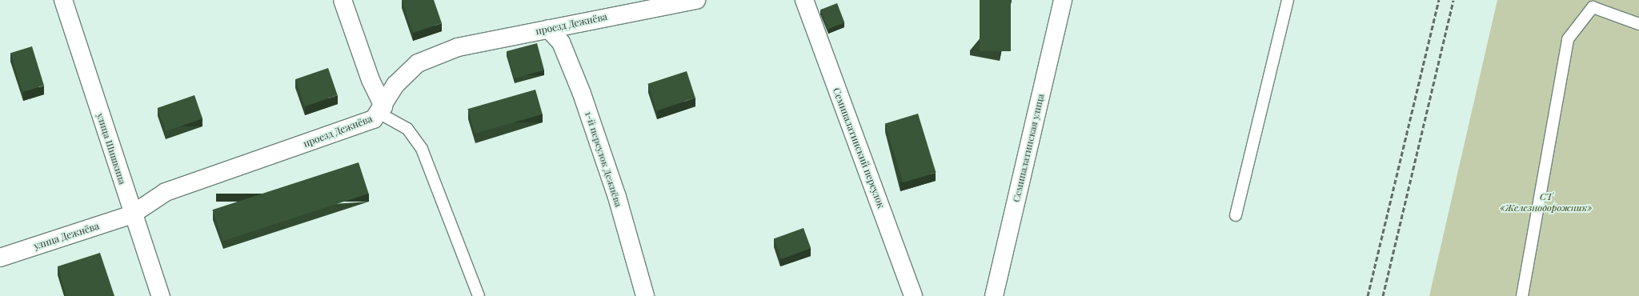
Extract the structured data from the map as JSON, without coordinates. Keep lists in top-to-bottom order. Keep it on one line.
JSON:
{"streets":{"street":["проезд Дежнёва","Семипалатинский переулок","Семипалатинская улица","улица Шишкина","1-й переулок Дежнёва","улица Дежнёва"]},"crossings":[["проезд Дежнёва","улица Шишкина"],["проезд Дежнёва","1-й переулок Дежнёва"],["проезд Дежнёва","улица Дежнёва"],["улица Шишкина","улица Дежнёва"]],"parks":["СТ «Железнодорожник»"]}
